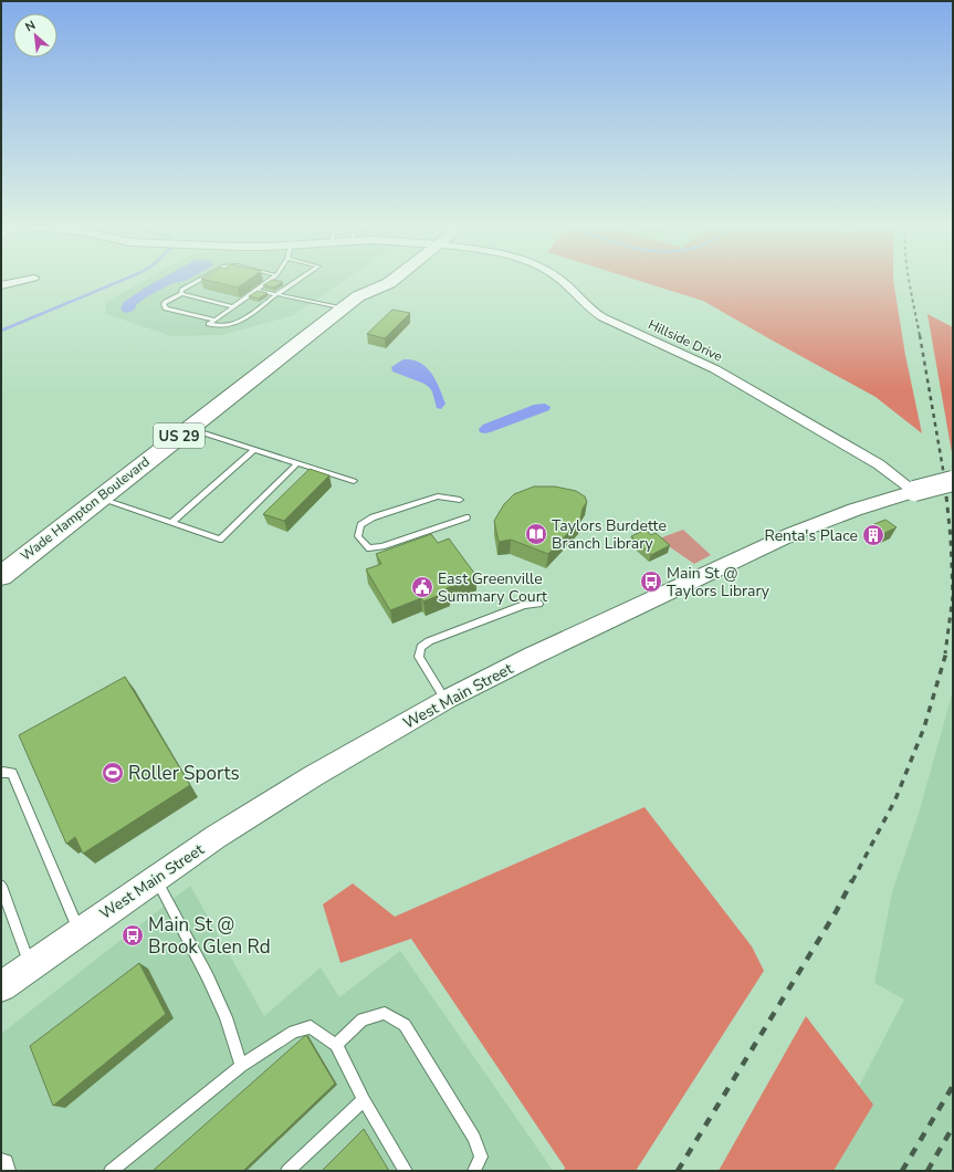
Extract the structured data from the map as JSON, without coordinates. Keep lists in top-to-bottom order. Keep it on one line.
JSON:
{"streets":{"main road":["US 29","Wade Hampton Boulevard"],"street":["Hillside Drive","West Main Street"]},"crossings":[["Hillside Drive","West Main Street"]],"places":{"library":["Taylors Burdette Branch Library"],"building":["Renta's Place"],"bus stop":["Main St @ Taylors Library","Main St @ Brook Glen Rd"],"public building":["East Greenville Summary Court"],"sports":["Roller Sports"]},"north":"top left"}
